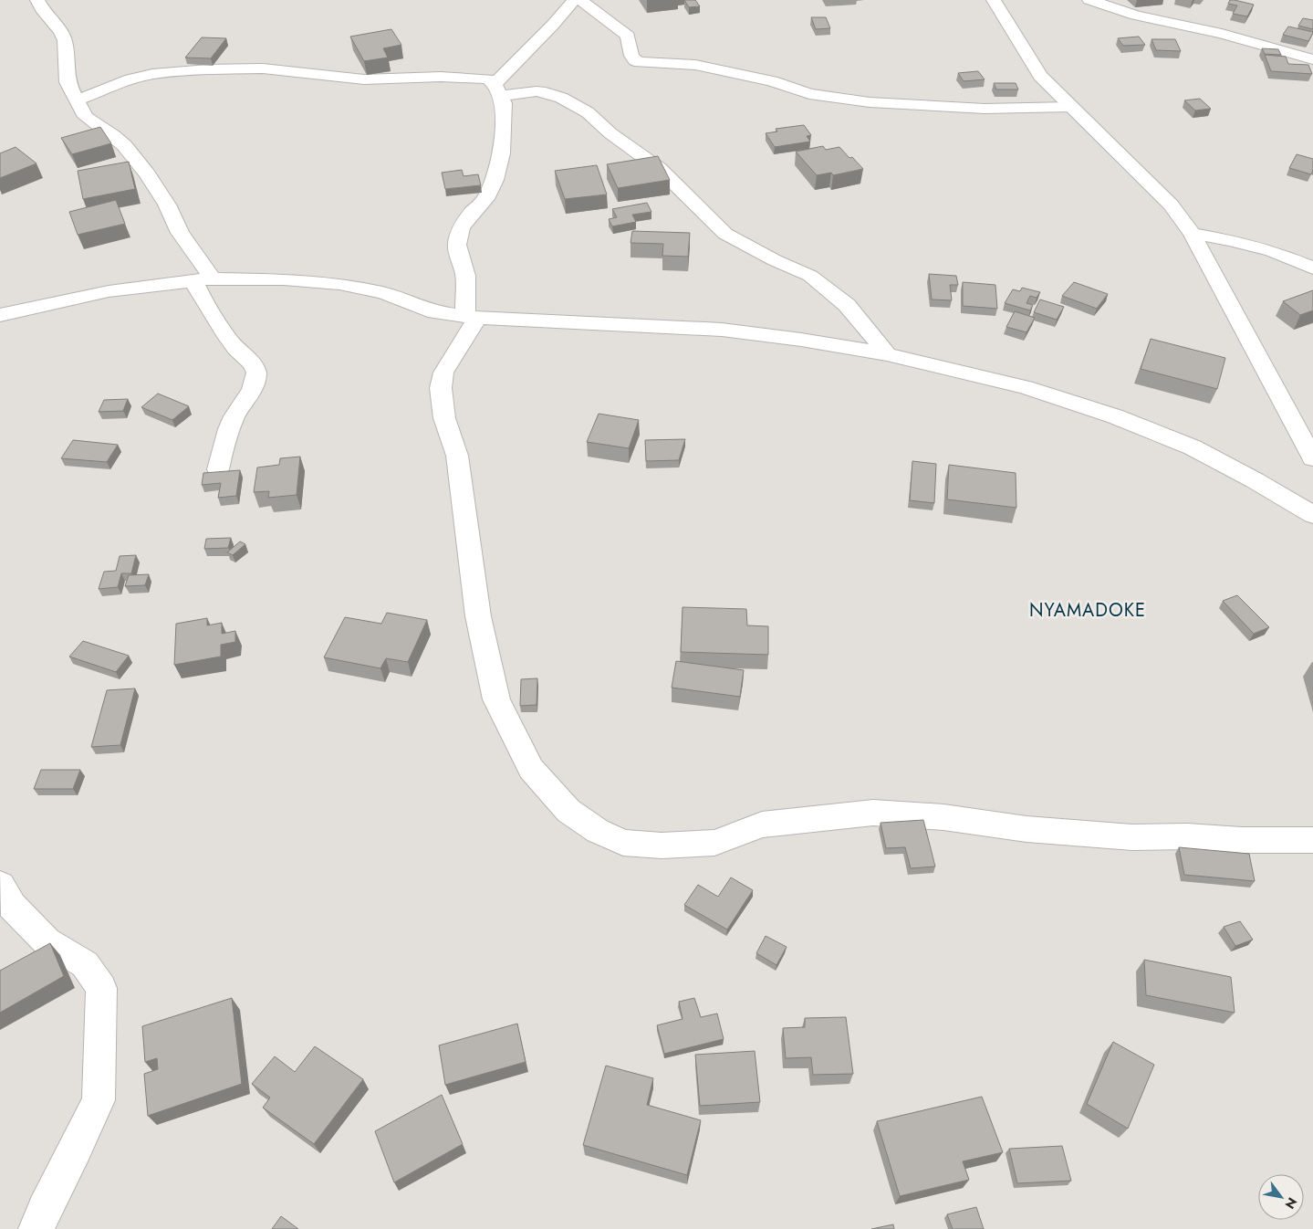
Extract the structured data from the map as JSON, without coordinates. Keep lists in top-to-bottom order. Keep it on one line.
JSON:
{"districts":["NYAMADOKE"],"north":"bottom right"}
